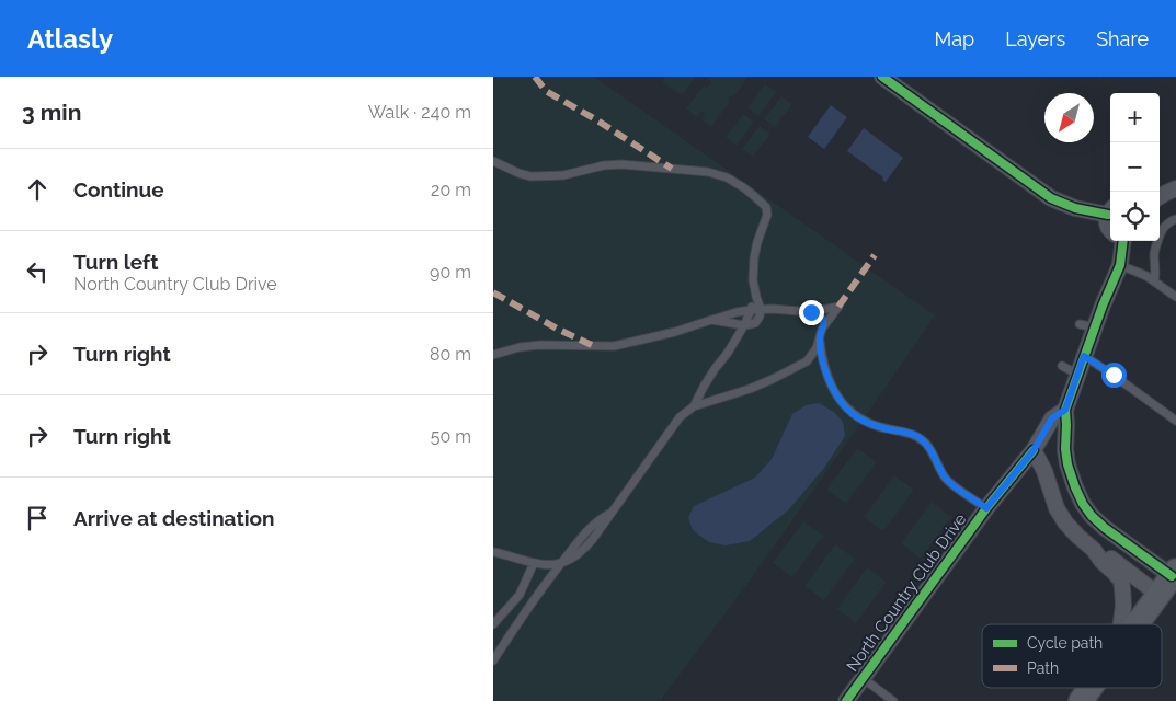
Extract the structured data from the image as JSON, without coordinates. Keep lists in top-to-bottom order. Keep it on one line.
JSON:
{"streets":{"street":["North Country Club Drive"]},"legend":["Cycle path","Path"],"north":"bottom left","page":{"header":"Atlasly","nav":["Map","Layers","Share"],"heading":["3 min","Walk · 240 m"],"map_buttons":["+","−"],"list":[["Continue","20 m"],["Turn left","North Country Club Drive","90 m"],["Turn right","80 m"],["Turn right","50 m"],"Arrive at destination"]}}
